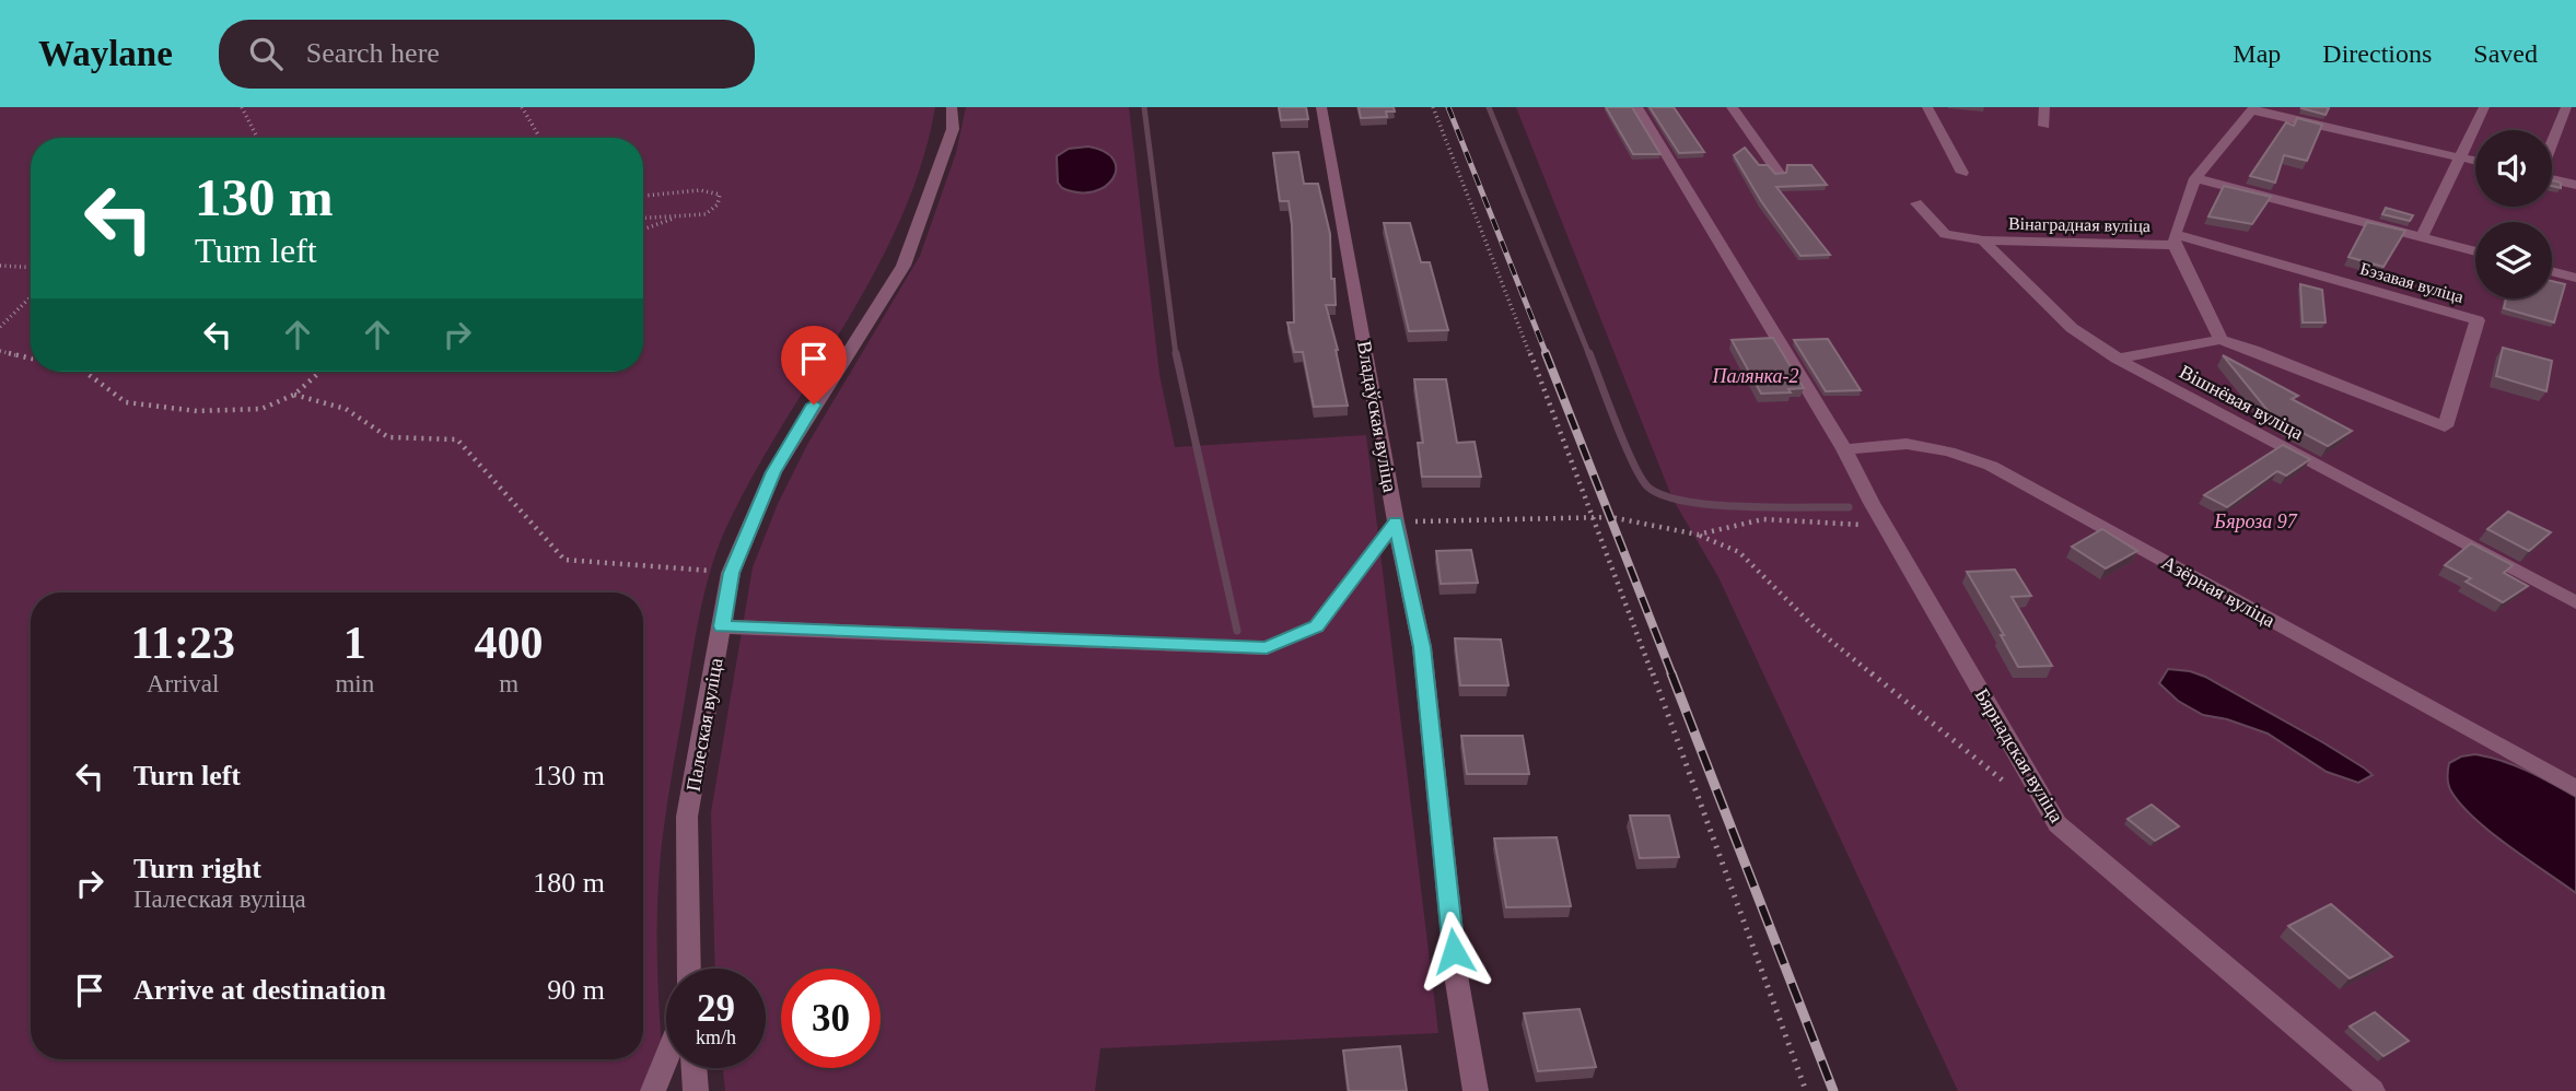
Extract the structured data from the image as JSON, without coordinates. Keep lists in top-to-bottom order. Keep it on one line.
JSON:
{"streets":{"street":["Вінаградная вуліца","Бэзавая вуліца","Вішнёвая вуліца","Владаўская вуліца","Азёрная вуліца","Палеская вуліца","Бярнадская вуліца"]},"crossings":[["Вінаградная вуліца","Бэзавая вуліца"],["Вінаградная вуліца","Вішнёвая вуліца"],["Азёрная вуліца","Бярнадская вуліца"]],"parks":["Палянка-2","Бяроза 97"],"page":{"header":"Waylane","search":"Search here","nav":["Map","Directions","Saved"],"turn":["130 m","Turn left"],"eta":["11:23","Arrival","1","min","400","m"],"list":[{"name":"Turn left","value":"130 m"},{"name":"Turn right","note":"Палеская вуліца","value":"180 m"},{"name":"Arrive at destination","value":"90 m"}],"speed":"29 km/h","limit":"30"}}
